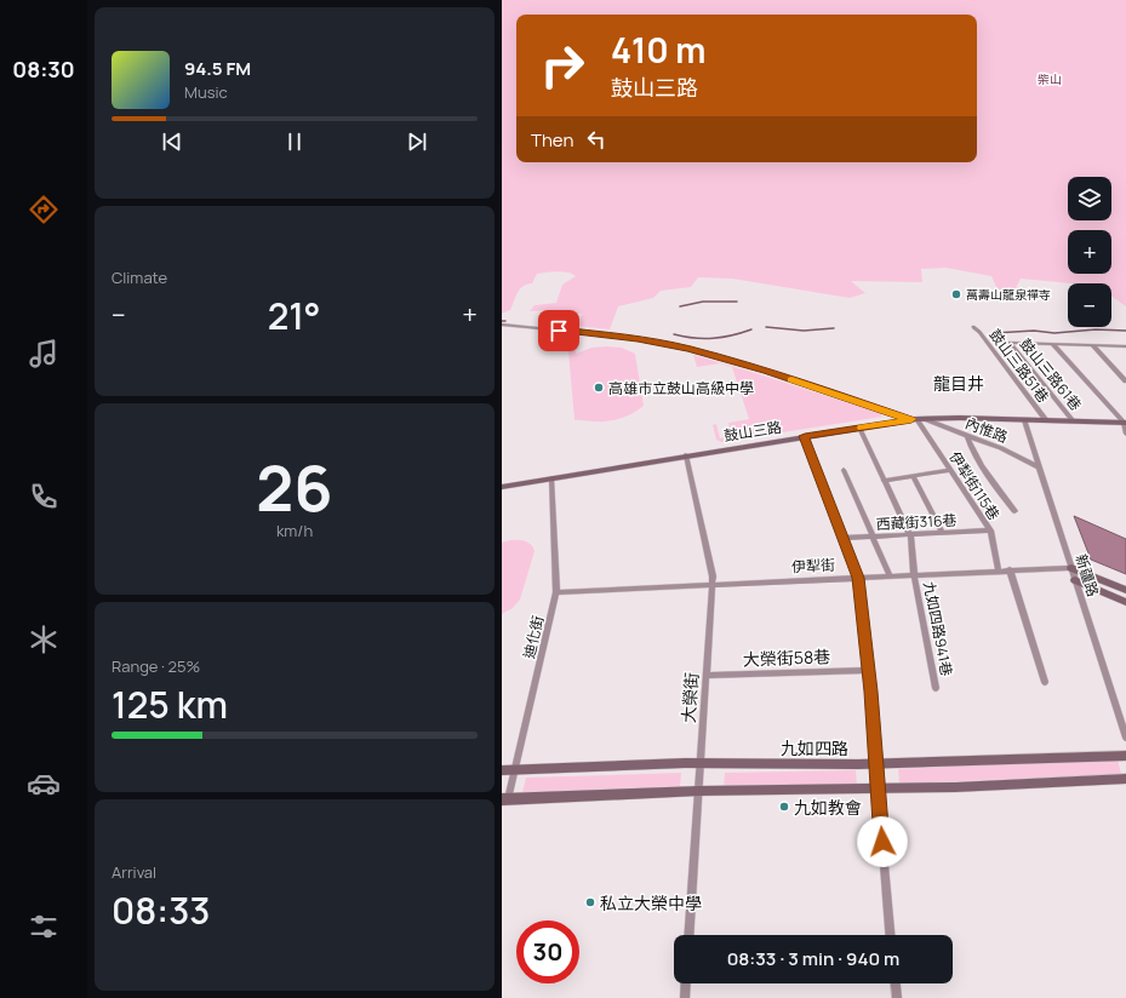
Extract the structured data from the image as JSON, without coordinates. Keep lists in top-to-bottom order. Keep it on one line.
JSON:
{"streets":{"street":["鼓山三路51巷","鼓山三路61巷","內惟路","鼓山三路","伊犁街115巷","西藏街316巷","伊犁街","新疆路","九如四路941巷","迪化街","大榮街58巷","大榮街","九如四路"]},"crossings":[["鼓山三路51巷","鼓山三路"],["鼓山三路61巷","鼓山三路"],["內惟路","鼓山三路"],["內惟路","伊犁街115巷"],["內惟路","新疆路"],["鼓山三路","伊犁街115巷"],["鼓山三路","新疆路"],["鼓山三路","九如四路941巷"],["鼓山三路","迪化街"],["鼓山三路","大榮街"],["伊犁街115巷","西藏街316巷"],["伊犁街115巷","伊犁街"],["西藏街316巷","九如四路941巷"],["伊犁街","新疆路"],["伊犁街","九如四路941巷"],["伊犁街","迪化街"],["伊犁街","大榮街"],["迪化街","九如四路"],["大榮街58巷","大榮街"],["大榮街","九如四路"]],"districts":["龍目井"],"parks":["柴山"],"places":["萬壽山龍泉禪寺","高雄市立鼓山高級中學","九如教會","私立大榮中學"],"page":{"tabs":"08:30","turn":["410 m","鼓山三路"],"song":["94.5 FM","Music"],"then":"Then","map_buttons":["+","−"],"tile":["Climate",["26","km/h"],["Range · 25%","125 km"],["Arrival","08:33"]],"heat":["−","21°","+"],"limit":"30","trip":"08:33 · 3 min · 940 m"}}
